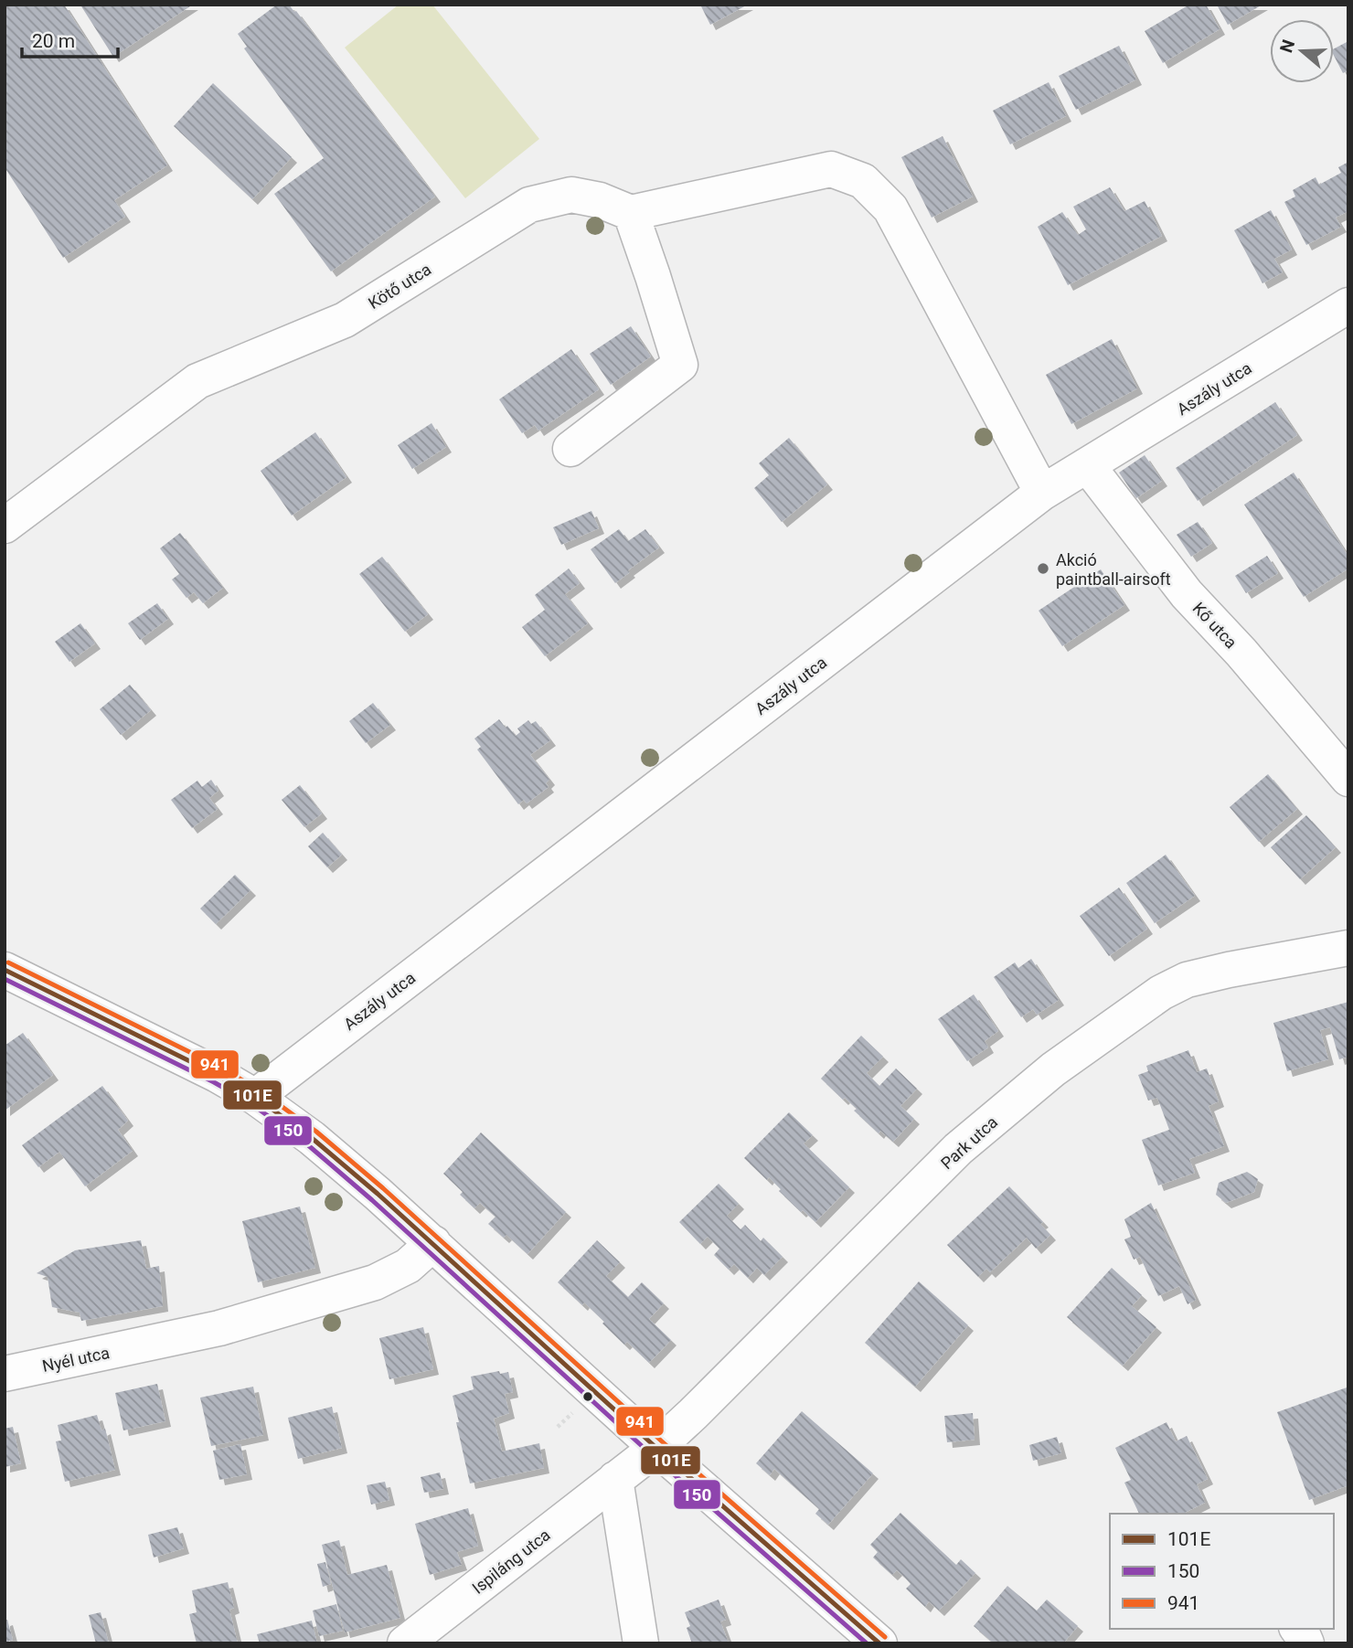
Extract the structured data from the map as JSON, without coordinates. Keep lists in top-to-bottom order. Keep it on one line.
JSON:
{"streets":{"street":["Kötő utca","Aszály utca","Kő utca","Park utca","Nyél utca","Ispiláng utca"]},"crossings":[["Aszály utca","Kő utca"],["Park utca","Ispiláng utca"]],"places":["Akció paintball-airsoft"],"lines":["transit line 941","transit line 101E","transit line 150"],"legend":["101E","150","941"],"scale_bar":"20 m","north":"left"}
